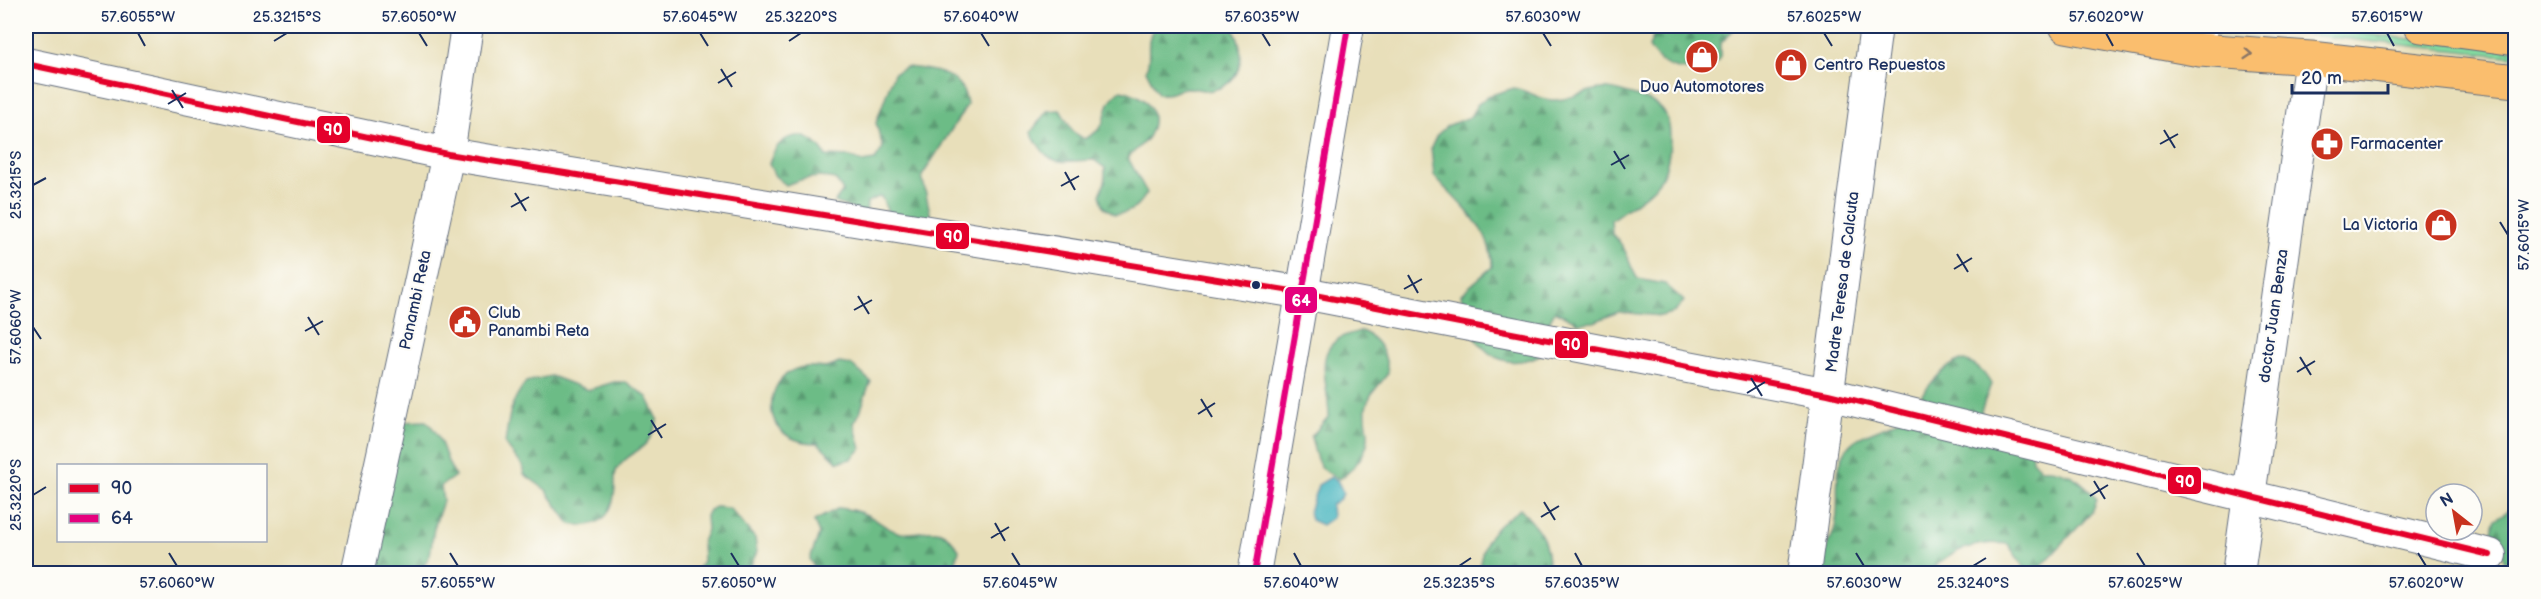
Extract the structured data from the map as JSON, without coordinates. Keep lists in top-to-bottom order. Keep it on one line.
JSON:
{"streets":{"street":["Madre Teresa de Calcuta","Panambi Reta","doctor Juan Benza"]},"places":{"shop":["Duo Automotores","Centro Repuestos","La Victoria"],"pharmacy":["Farmacenter"],"public building":["Club Panambi Reta"]},"lines":["transit line 64","transit line 90"],"legend":["90","64"],"scale_bar":"20 m","north":"top left","coordinates":["57.6055°W","25.3215°S","57.6050°W","57.6045°W","25.3220°S","57.6040°W","57.6035°W","57.6030°W","57.6025°W","57.6020°W","57.6015°W","57.6060°W","25.3235°S","25.3240°S"]}
